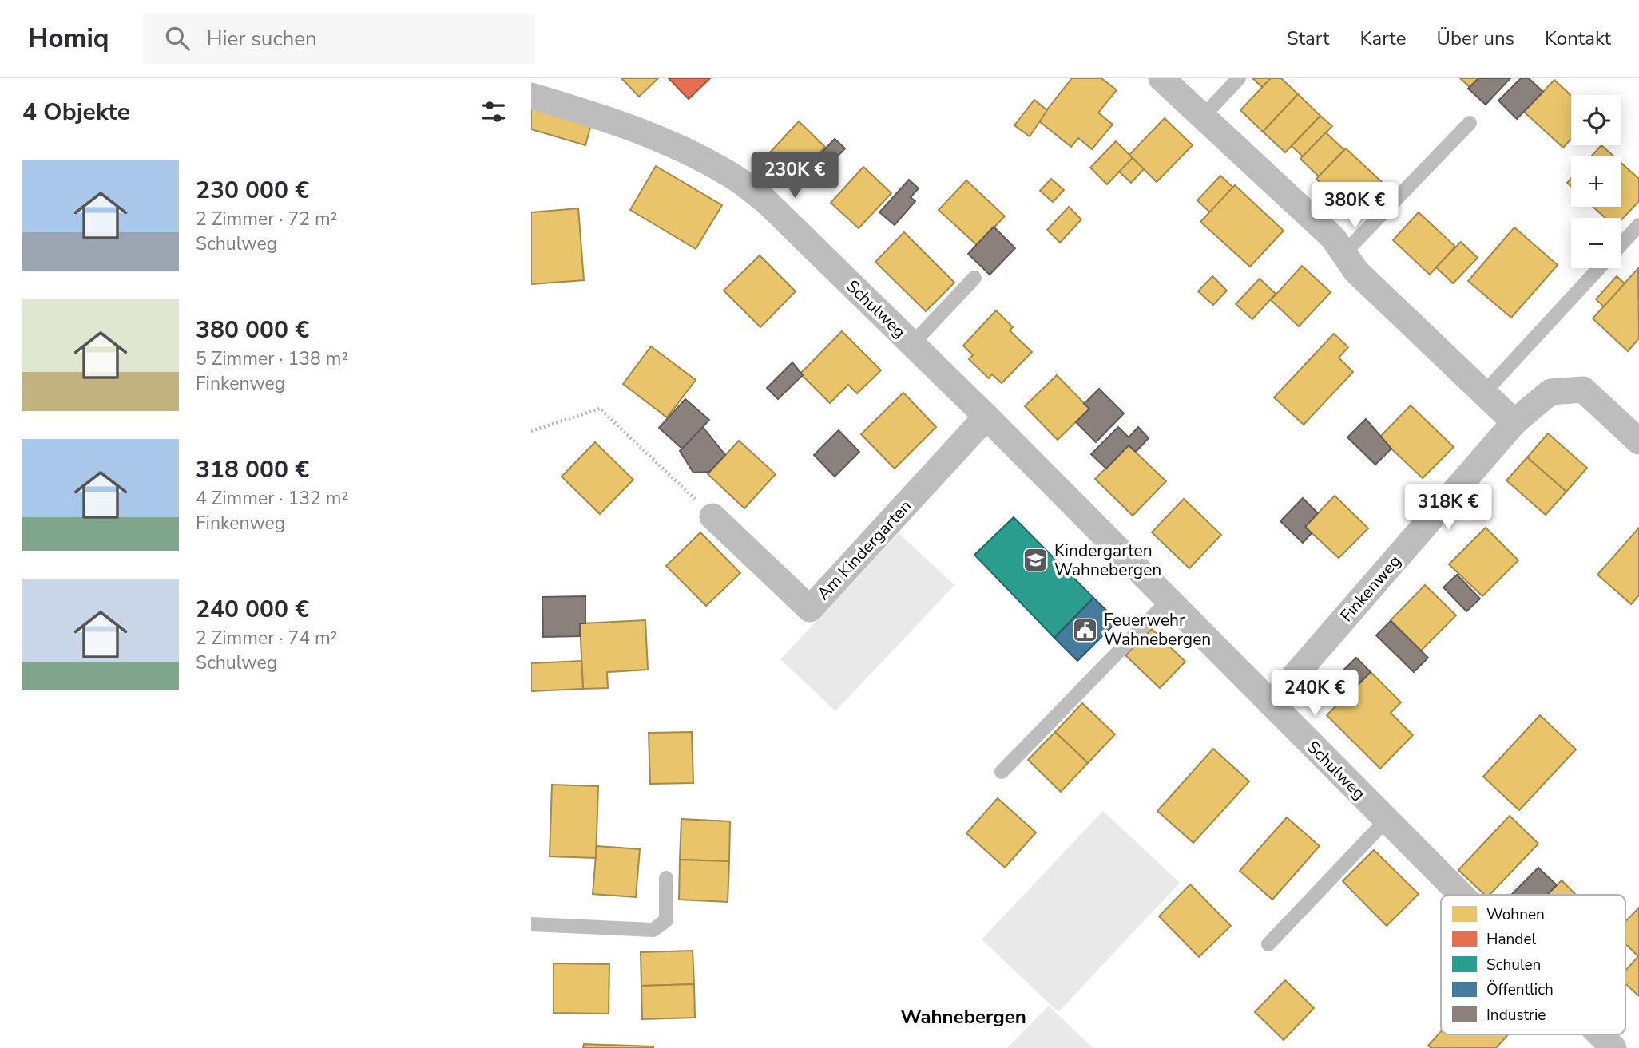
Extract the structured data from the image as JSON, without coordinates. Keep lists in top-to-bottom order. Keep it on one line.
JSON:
{"streets":{"street":["Schulweg","Am Kindergarten","Finkenweg"]},"crossings":[["Schulweg","Am Kindergarten"],["Schulweg","Finkenweg"]],"districts":["Wahnebergen"],"places":{"school or university":["Kindergarten Wahnebergen"],"public building":["Feuerwehr Wahnebergen"]},"legend":["Wohnen","Handel","Schulen","Öffentlich","Industrie"],"page":{"header":"Homiq","search":"Hier suchen","nav":["Start","Karte","Über uns","Kontakt"],"heading":"4 Objekte","map_buttons":["+","−"],"list":[{"name":"230 000 €","note":"2 Zimmer · 72 m² · Schulweg"},{"name":"380 000 €","note":"5 Zimmer · 138 m² · Finkenweg"},{"name":"318 000 €","note":"4 Zimmer · 132 m² · Finkenweg"},{"name":"240 000 €","note":"2 Zimmer · 74 m² · Schulweg"}],"price":["230K €","380K €","318K €","240K €"]}}
